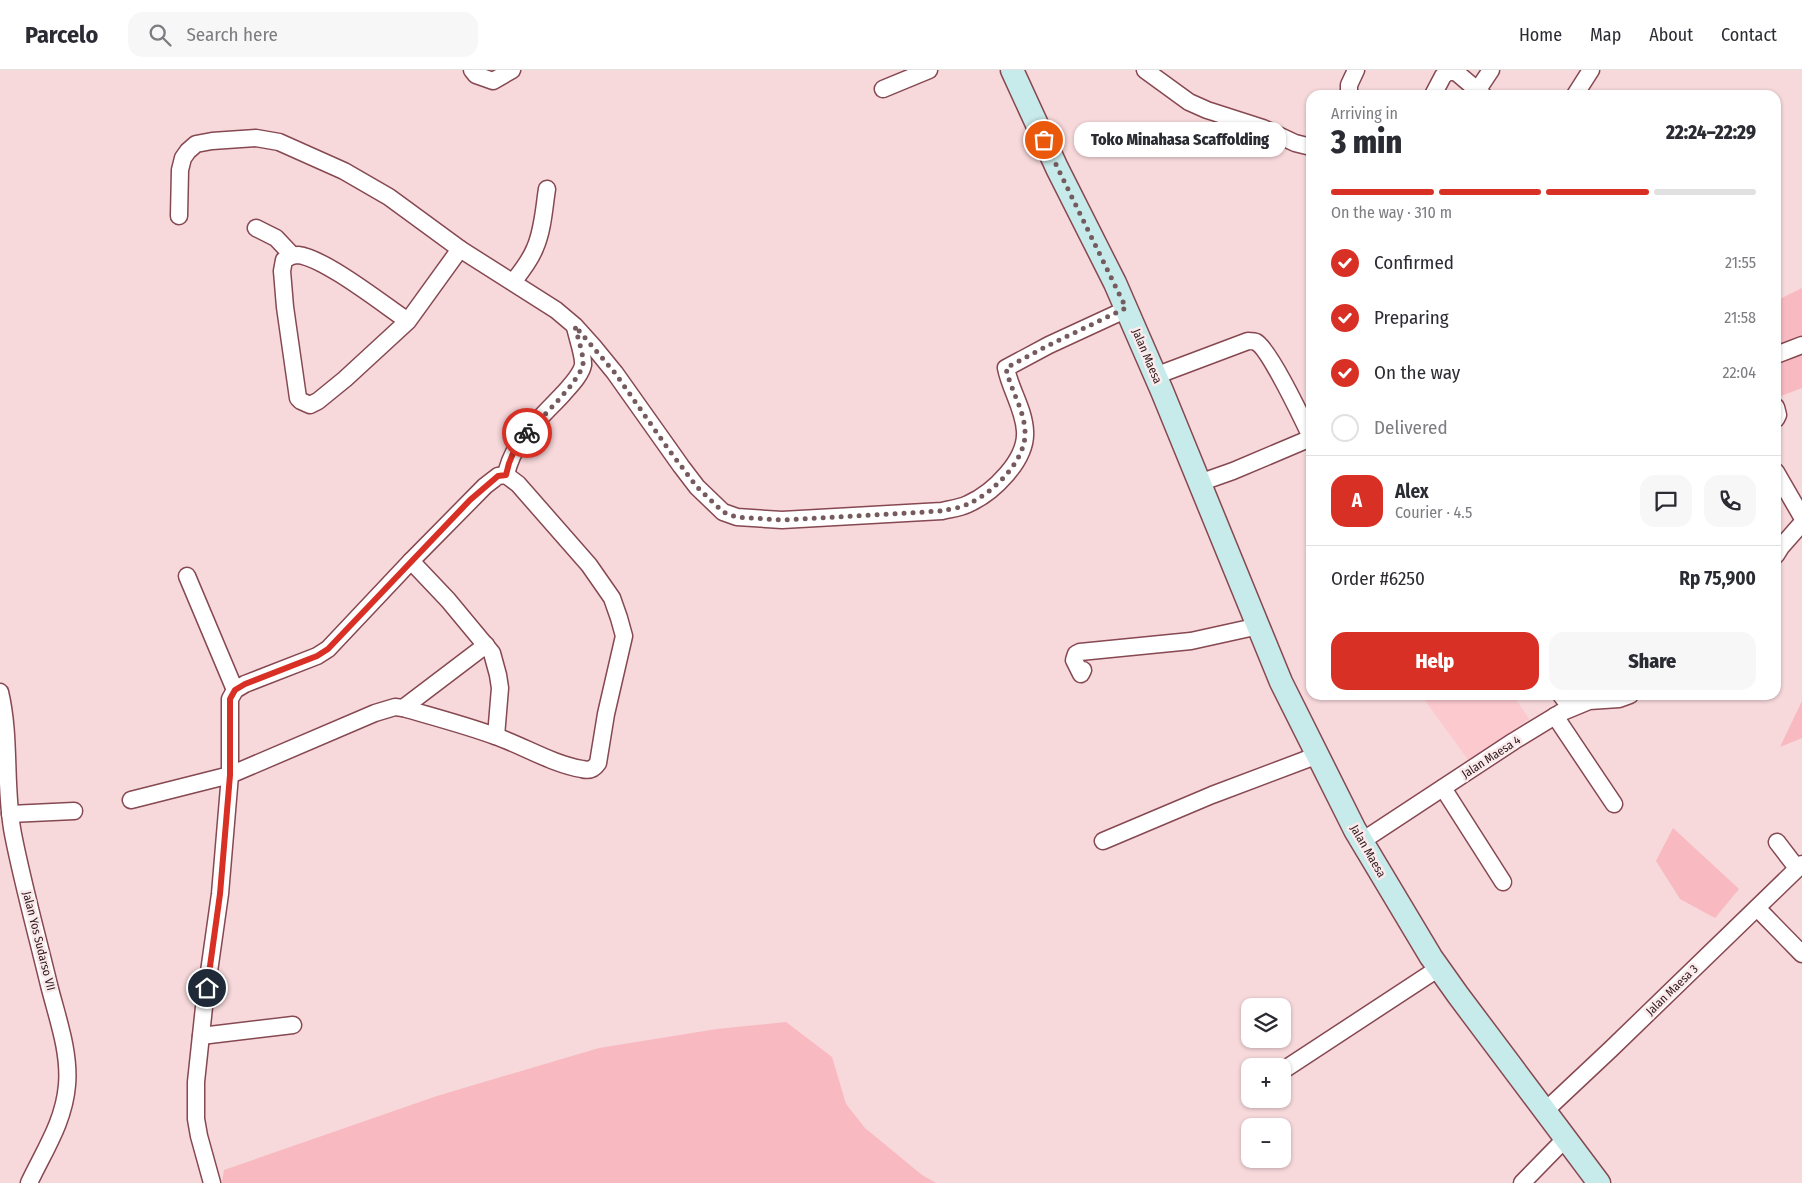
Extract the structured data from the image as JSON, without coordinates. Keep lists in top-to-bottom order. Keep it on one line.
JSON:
{"streets":{"street":["Jalan Maesa","Jalan Maesa 4","Jalan Yos Sudarso VII","Jalan Maesa 3"]},"crossings":[["Jalan Maesa","Jalan Maesa 4"],["Jalan Maesa","Jalan Maesa 3"]],"places":["Toko Minahasa Scaffolding"],"page":{"header":"Parcelo","search":"Search here","nav":["Home","Map","About","Contact"],"heading":["3 min","Arriving in","22:24–22:29"],"panel":["Alex","Courier · 4.5","Order #6250","Rp 75,900"],"bubble":"Toko Minahasa Scaffolding","bar":"On the way · 310 m","list":[["Confirmed","21:55"],["Preparing","21:58"],["On the way","22:04"],"Delivered"],"round":"A","buttons":["Help","Share"],"map_buttons":["+","−"]}}
